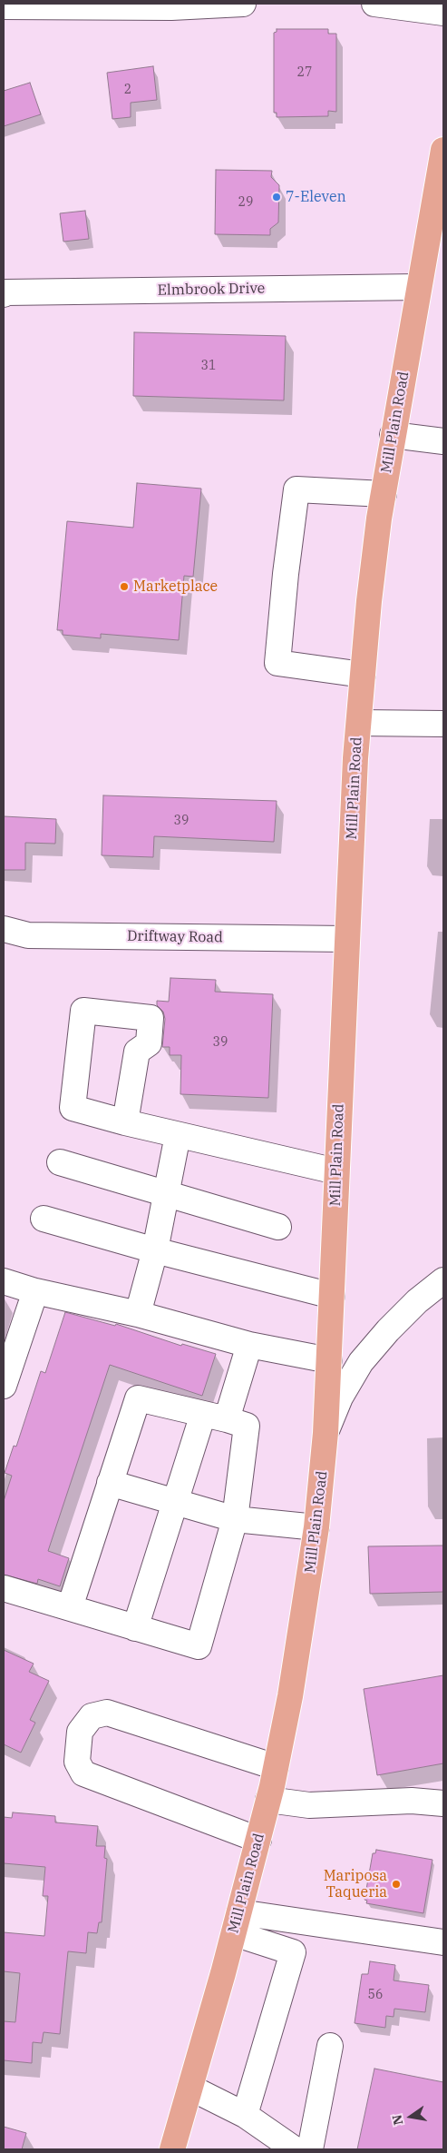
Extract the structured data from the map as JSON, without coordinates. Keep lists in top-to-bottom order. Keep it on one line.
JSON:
{"streets":{"main road":["Mill Plain Road"],"street":["Elmbrook Drive","Driftway Road"]},"crossings":[["Elmbrook Drive","Mill Plain Road"],["Mill Plain Road","Driftway Road"]],"places":["7-Eleven","Marketplace","Mariposa Taqueria"],"house_numbers":["27","2","29","31","39","39","56"],"north":"left"}
